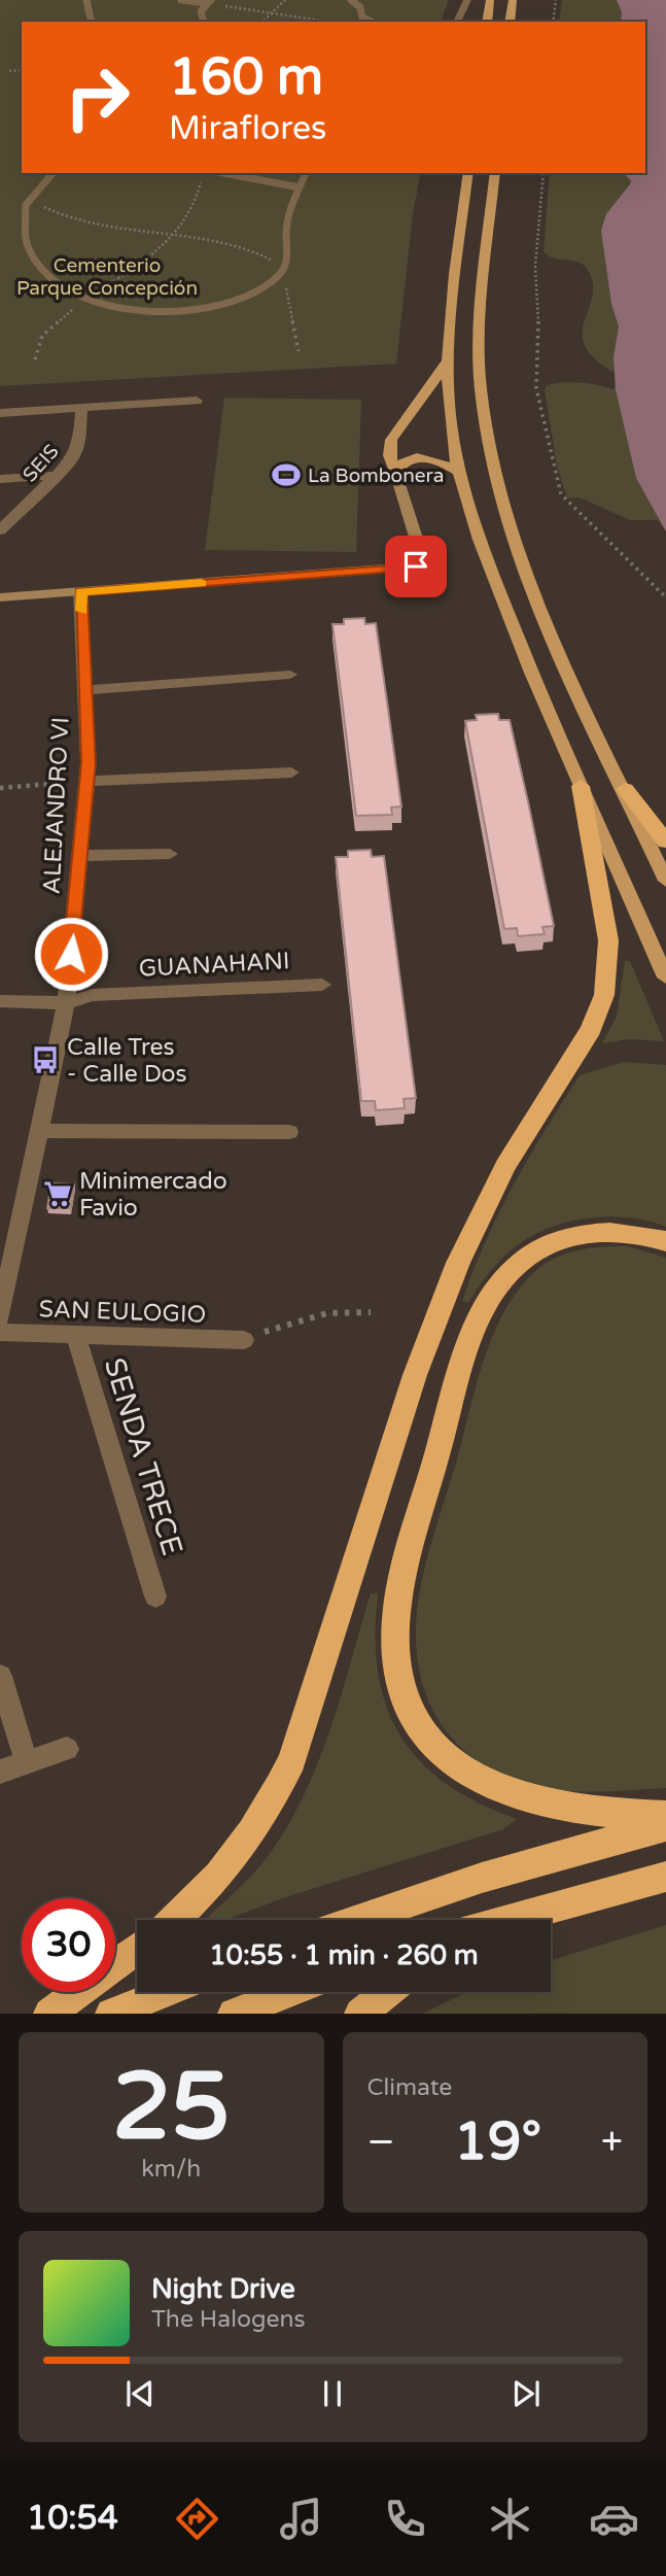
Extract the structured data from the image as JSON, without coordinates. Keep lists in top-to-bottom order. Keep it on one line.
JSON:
{"streets":{"street":["SEIS","ALEJANDRO VI","GUANAHANI","SAN EULOGIO","SENDA TRECE"]},"crossings":[["ALEJANDRO VI","GUANAHANI"],["SAN EULOGIO","SENDA TRECE"]],"parks":["Cementerio Parque Concepción"],"places":{"sports":["La Bombonera"],"bus stop":["Calle Tres - Calle Dos"],"supermarket":["Minimercado Favio"]},"page":{"turn":["160 m","Miraflores"],"limit":"30","trip":"10:55 · 1 min · 260 m","tile":[["25","km/h"],"Climate"],"heat":["−","19°","+"],"song":["Night Drive","The Halogens"],"tabs":"10:54"}}
